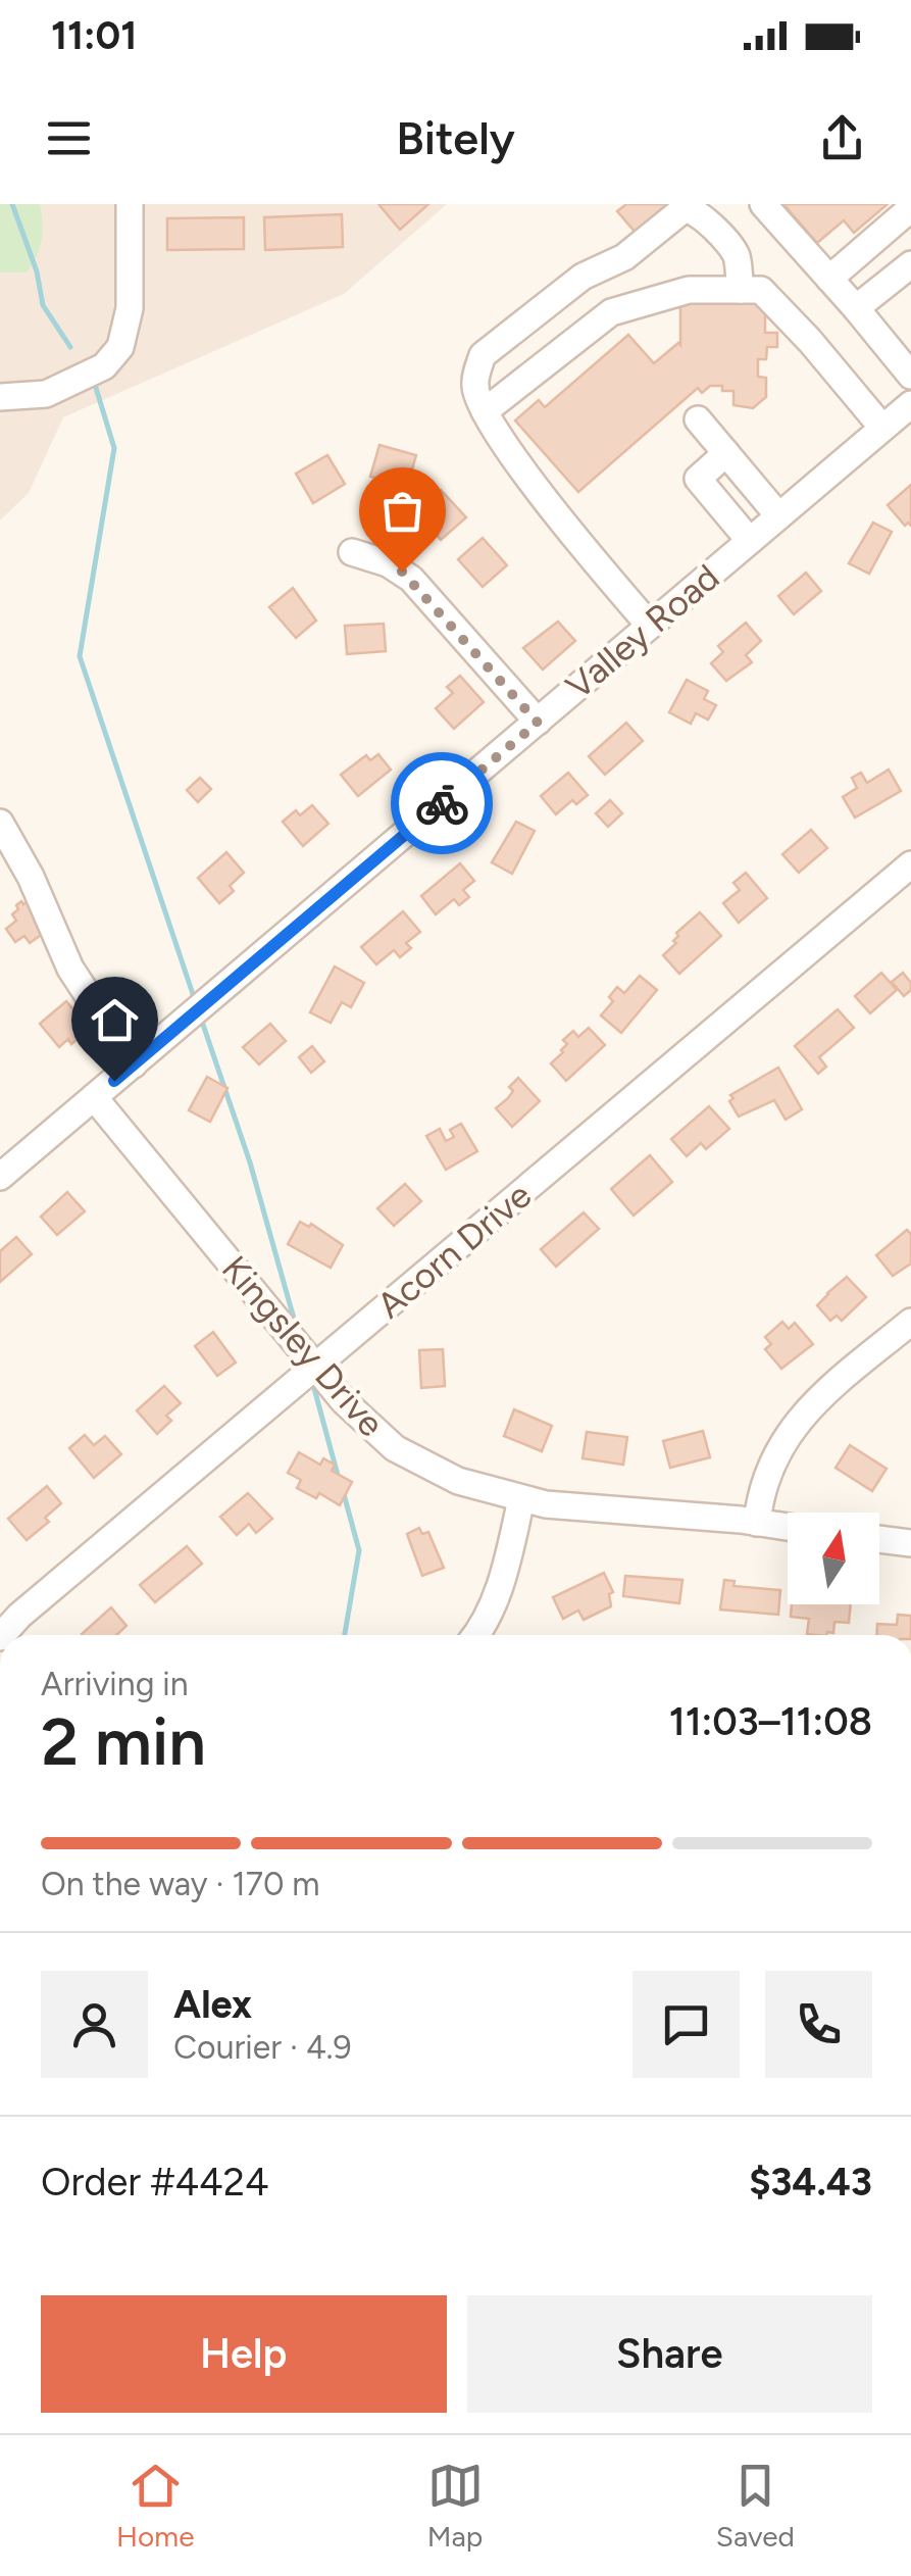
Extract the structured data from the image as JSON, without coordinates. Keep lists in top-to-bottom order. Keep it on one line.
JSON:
{"streets":{"street":["Valley Road","Acorn Drive","Kingsley Drive"]},"crossings":[["Valley Road","Kingsley Drive"],["Acorn Drive","Kingsley Drive"]],"north":"top","page":{"status":"11:01","header":"Bitely","heading":["2 min","Arriving in","11:03–11:08"],"panel":["Alex","Courier · 4.9","Order #4424","$34.43"],"bar":"On the way · 170 m","buttons":["Help","Share"],"tabs":["Home","Map","Saved"]}}
